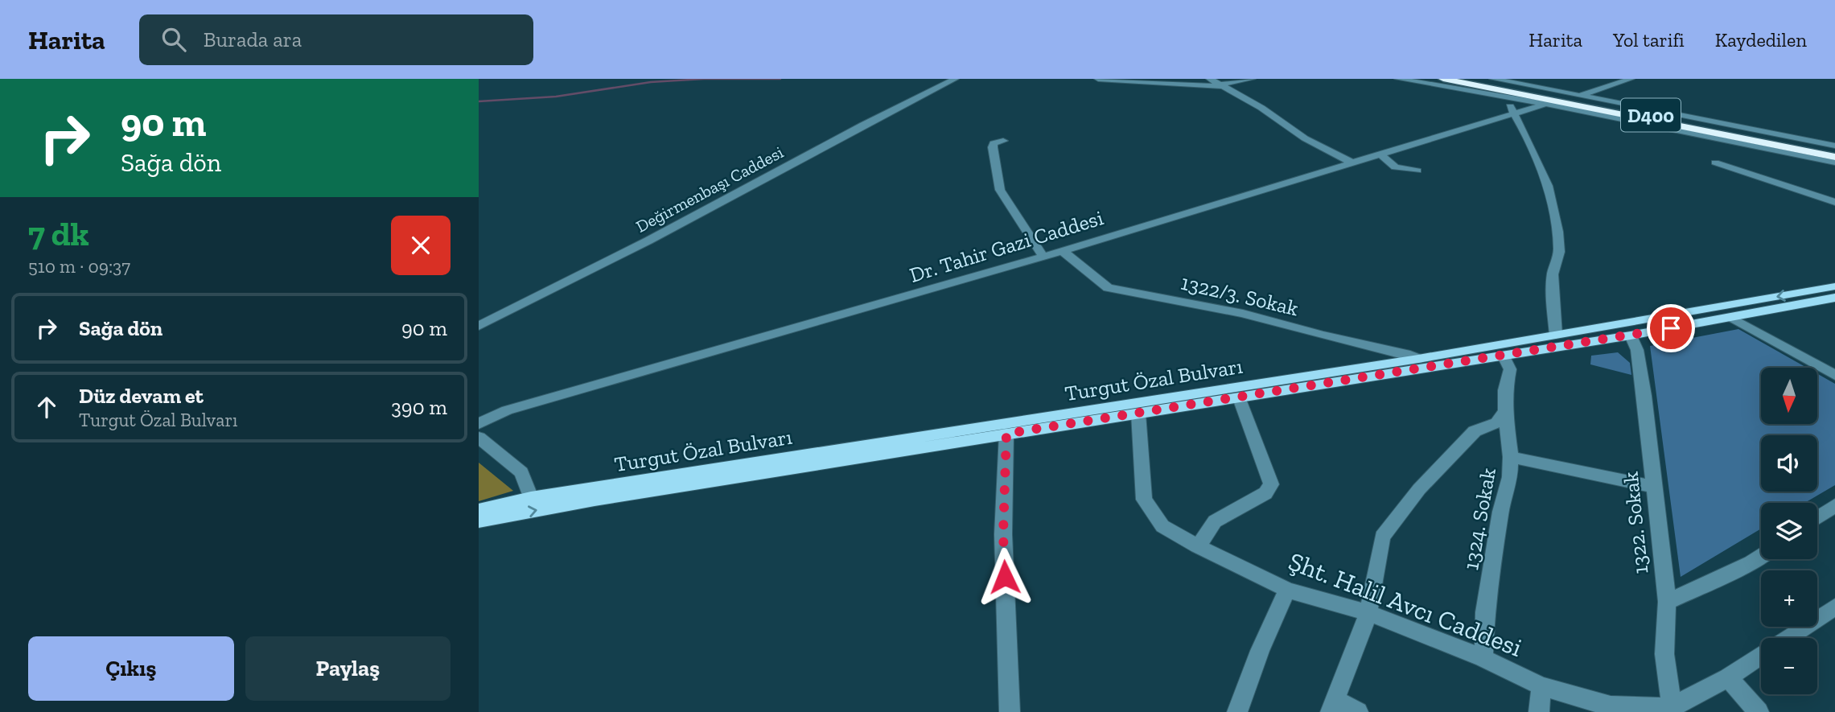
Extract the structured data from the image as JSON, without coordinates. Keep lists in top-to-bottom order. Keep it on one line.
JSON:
{"streets":{"highway":["D400"],"main road":["Turgut Özal Bulvarı"],"street":["Değirmenbaşı Caddesi","Dr. Tahir Gazi Caddesi","1322/3. Sokak","1324. Sokak","1322. Sokak","Şht. Halil Avcı Caddesi"]},"crossings":[["Dr. Tahir Gazi Caddesi","1322/3. Sokak"],["1322/3. Sokak","Turgut Özal Bulvarı"],["1324. Sokak","Şht. Halil Avcı Caddesi"],["1322. Sokak","Şht. Halil Avcı Caddesi"]],"north":"bottom","page":{"header":"Harita","search":"Burada ara","nav":["Harita","Yol tarifi","Kaydedilen"],"turn":["90 m","Sağa dön"],"heading":["7 dk","510 m · 09:37"],"list":[{"name":"Sağa dön","value":"90 m"},{"name":"Düz devam et","note":"Turgut Özal Bulvarı","value":"390 m"}],"map_buttons":["+","−"],"buttons":["Çıkış","Paylaş"]}}
